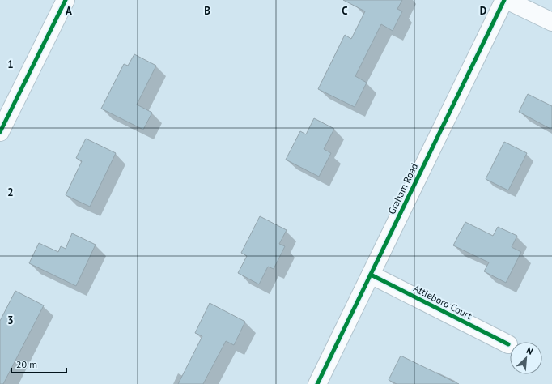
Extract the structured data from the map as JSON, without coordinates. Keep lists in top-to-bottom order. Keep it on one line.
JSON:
{"streets":{"street":["Graham Road","Attleboro Court"]},"crossings":[["Graham Road","Attleboro Court"]],"scale_bar":"20 m","north":"top right","grid":{"columns":["A","B","C","D"],"rows":["1","2","3"]}}
